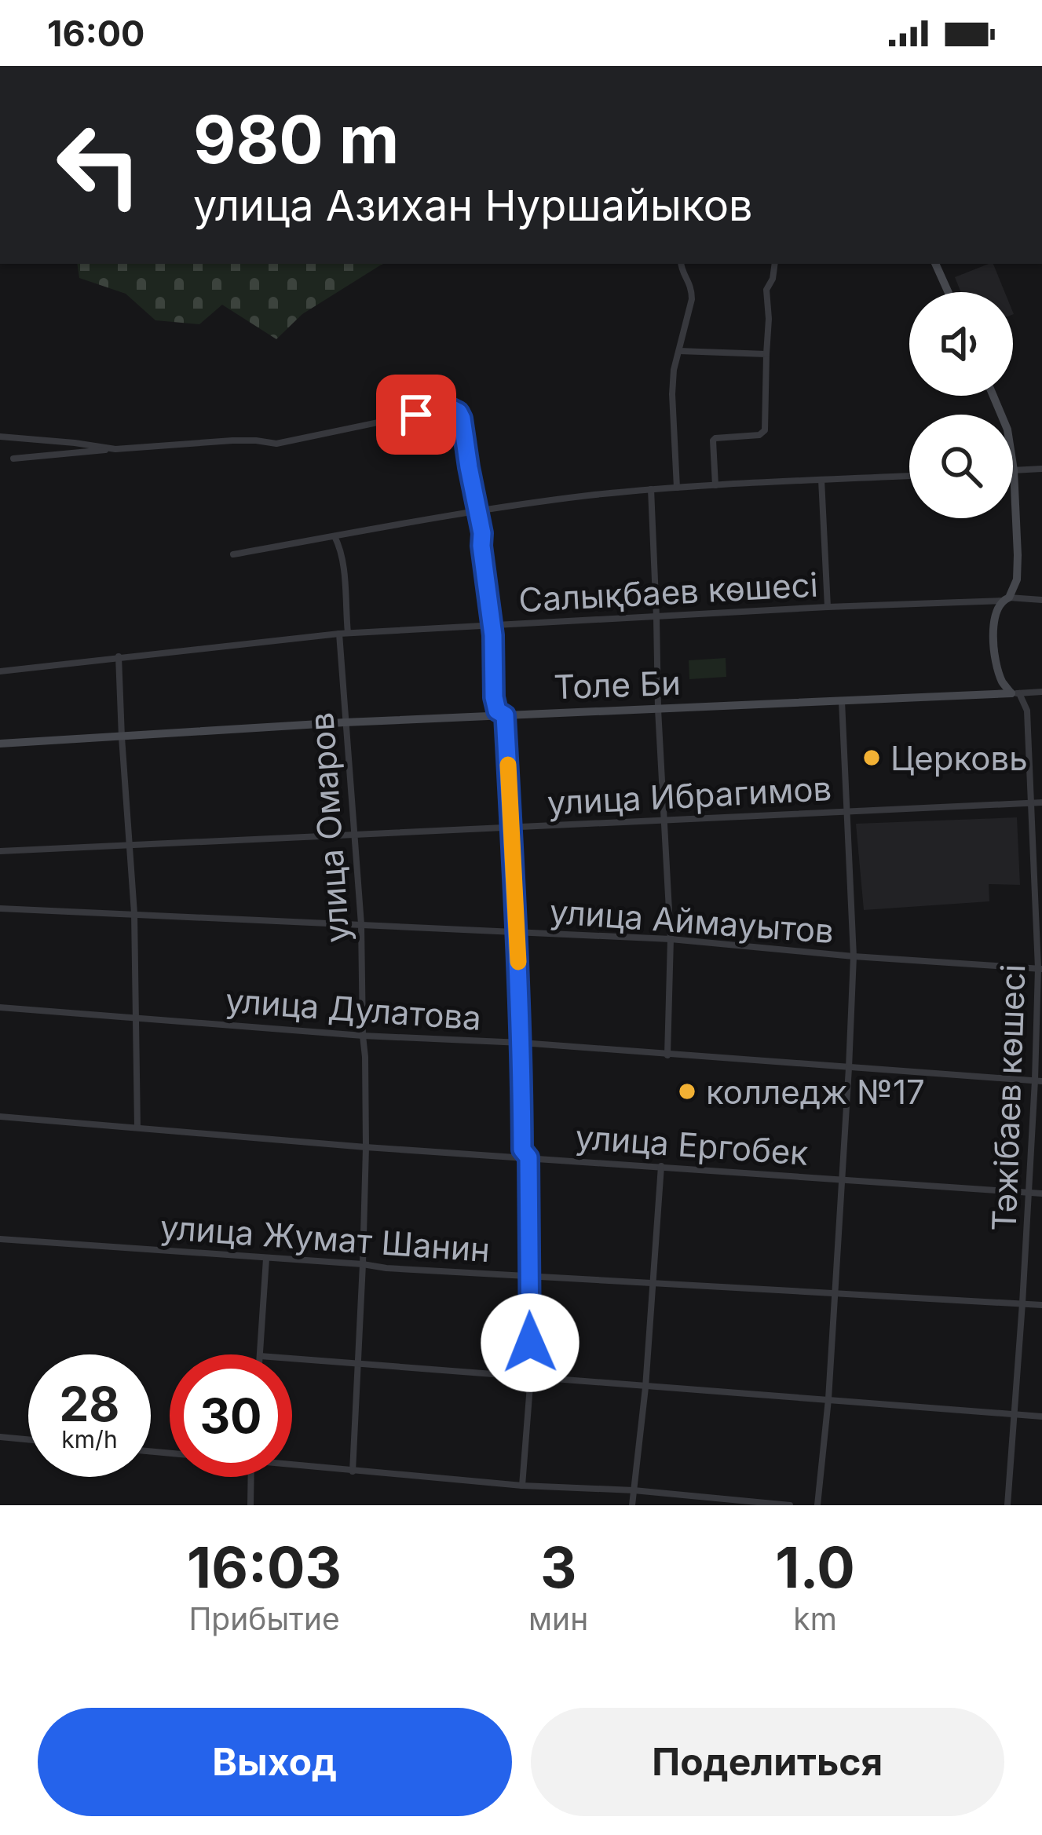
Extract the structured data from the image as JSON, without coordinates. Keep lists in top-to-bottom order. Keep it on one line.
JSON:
{"streets":{"main road":["Толе Би"],"street":["Салықбаев көшесі","улица Ибрагимов","улица Омаров","улица Аймауытов","улица Дулатова","Тәжібаев көшесі","улица Ергобек","улица Жумат Шанин"]},"crossings":[["Салықбаев көшесі","улица Омаров"],["Толе Би","улица Омаров"],["Толе Би","Тәжібаев көшесі"],["улица Ибрагимов","улица Омаров"],["улица Ибрагимов","Тәжібаев көшесі"],["улица Омаров","улица Аймауытов"],["улица Омаров","улица Дулатова"],["улица Омаров","улица Ергобек"],["улица Омаров","улица Жумат Шанин"],["улица Аймауытов","Тәжібаев көшесі"],["улица Дулатова","Тәжібаев көшесі"],["Тәжібаев көшесі","улица Ергобек"],["Тәжібаев көшесі","улица Жумат Шанин"]],"places":["Церковь","колледж №17"],"page":{"status":"16:00","turn":["980 m","улица Азихан Нуршайыков"],"speed":"28 km/h","limit":"30","eta":["16:03","Прибытие","3","мин","1.0","km"],"buttons":["Выход","Поделиться"]}}
